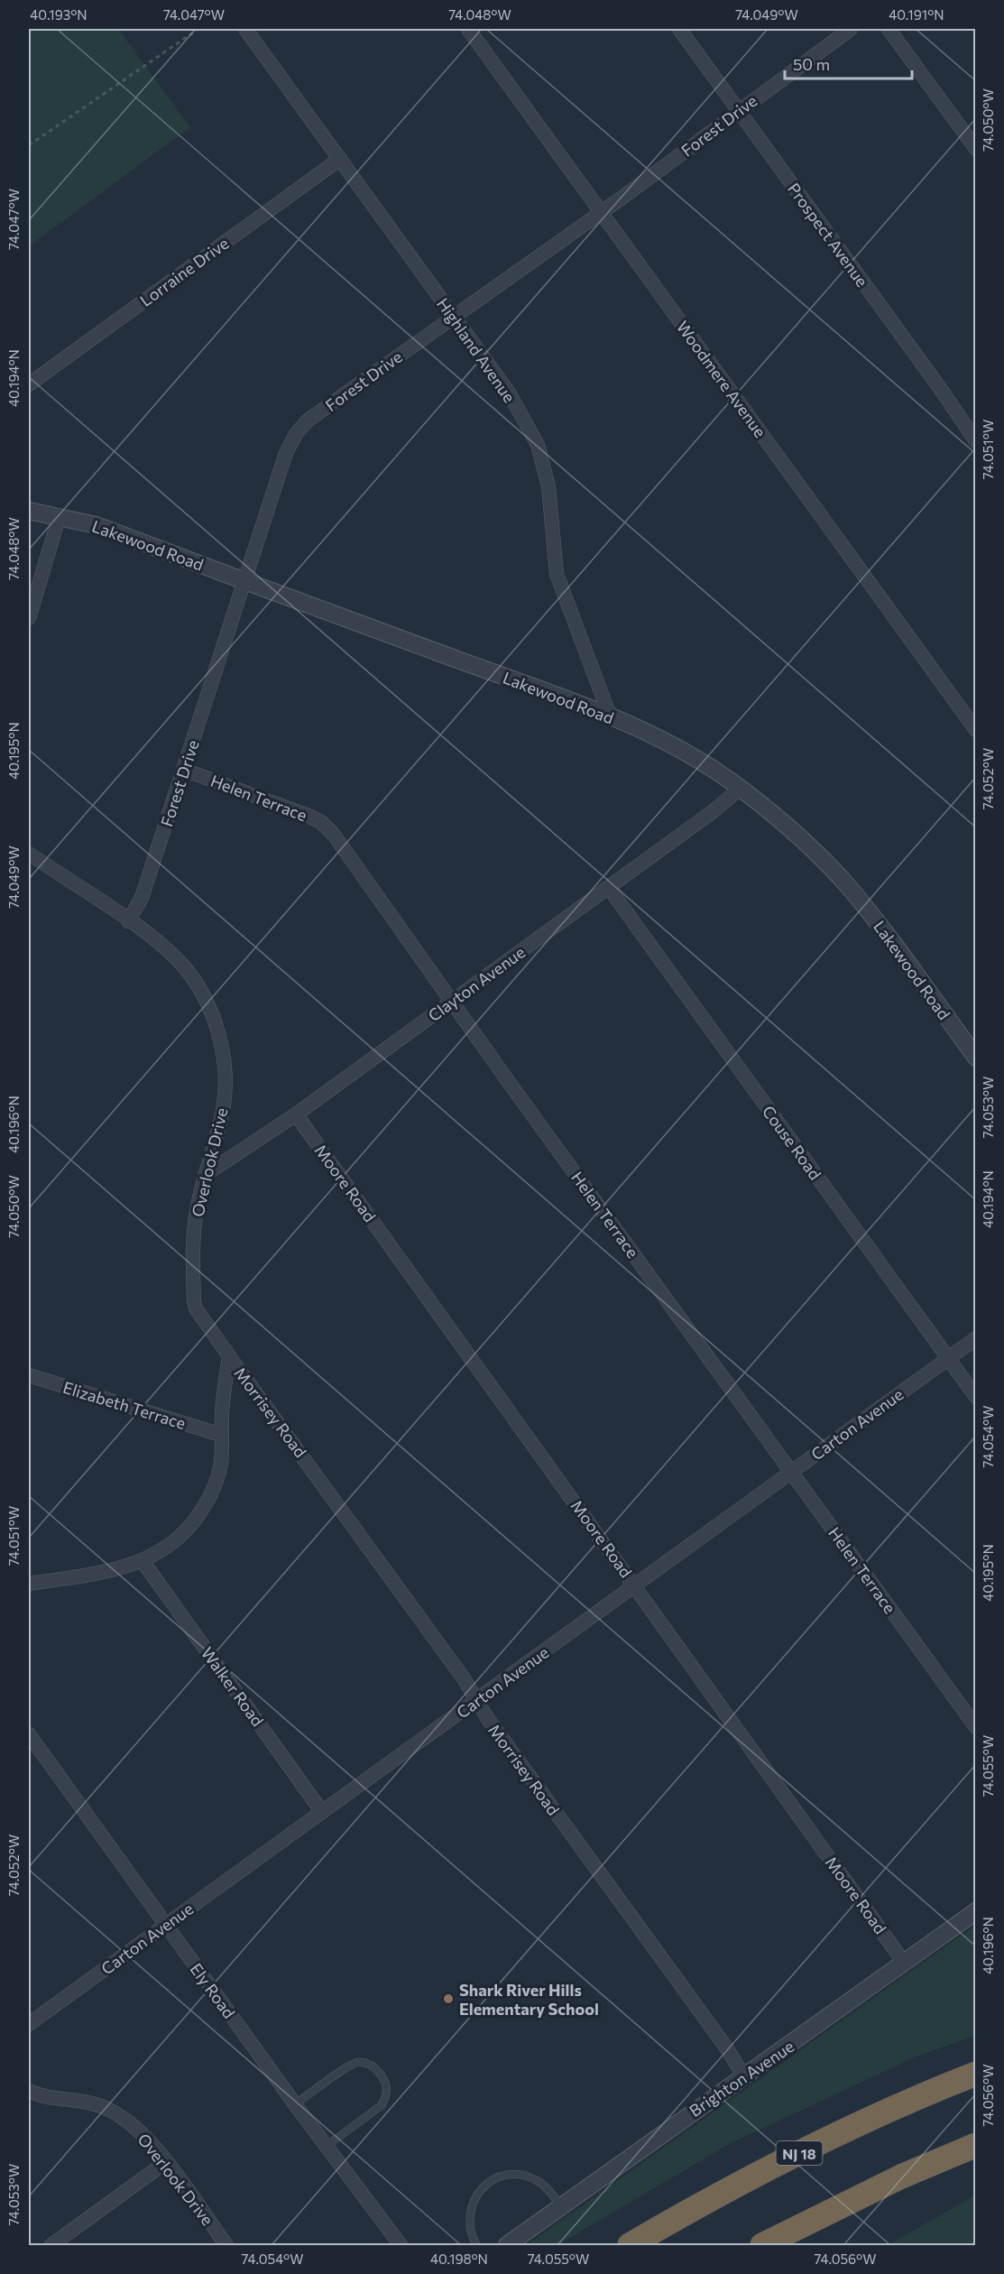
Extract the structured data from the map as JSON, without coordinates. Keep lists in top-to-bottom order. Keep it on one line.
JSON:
{"streets":{"highway":["NJ 18"],"street":["Forest Drive","Prospect Avenue","Lorraine Drive","Highland Avenue","Woodmere Avenue","Lakewood Road","Helen Terrace","Clayton Avenue","Couse Road","Overlook Drive","Moore Road","Elizabeth Terrace","Morrisey Road","Carton Avenue","Walker Road","Ely Road","Brighton Avenue"]},"crossings":[["Forest Drive","Prospect Avenue"],["Forest Drive","Highland Avenue"],["Forest Drive","Woodmere Avenue"],["Forest Drive","Lakewood Road"],["Forest Drive","Helen Terrace"],["Forest Drive","Overlook Drive"],["Lorraine Drive","Highland Avenue"],["Highland Avenue","Lakewood Road"],["Lakewood Road","Clayton Avenue"],["Helen Terrace","Clayton Avenue"],["Helen Terrace","Carton Avenue"],["Clayton Avenue","Couse Road"],["Clayton Avenue","Overlook Drive"],["Clayton Avenue","Moore Road"],["Couse Road","Carton Avenue"],["Overlook Drive","Morrisey Road"],["Moore Road","Carton Avenue"],["Moore Road","Brighton Avenue"],["Morrisey Road","Carton Avenue"],["Morrisey Road","Brighton Avenue"],["Carton Avenue","Walker Road"],["Carton Avenue","Ely Road"]],"places":["Shark River Hills Elementary School"],"scale_bar":"50 m","coordinates":["40.193°N","74.047°W","74.048°W","74.049°W","40.191°N","74.050°W","40.194°N","74.051°W","40.195°N","74.052°W","74.053°W","40.196°N","74.054°W","74.055°W","74.056°W","40.198°N"]}
